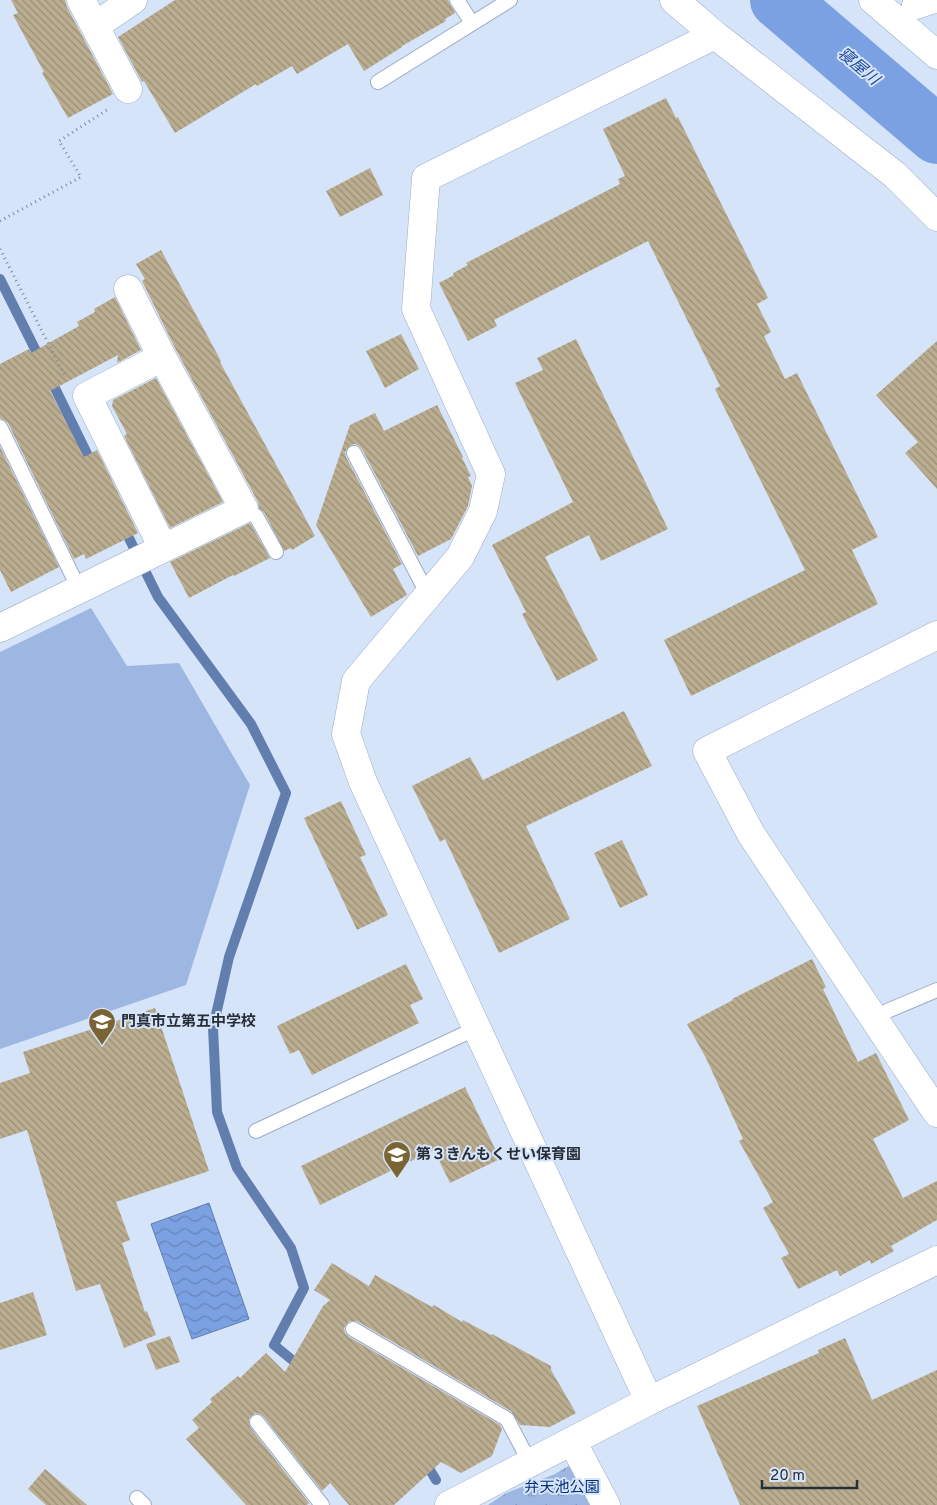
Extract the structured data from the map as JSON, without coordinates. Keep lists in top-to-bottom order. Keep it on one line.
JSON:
{"water":["寝屋川"],"parks":["弁天池公園"],"places":{"school or university":["門真市立第五中学校","第３きんもくせい保育園"]},"scale_bar":"20 m"}
